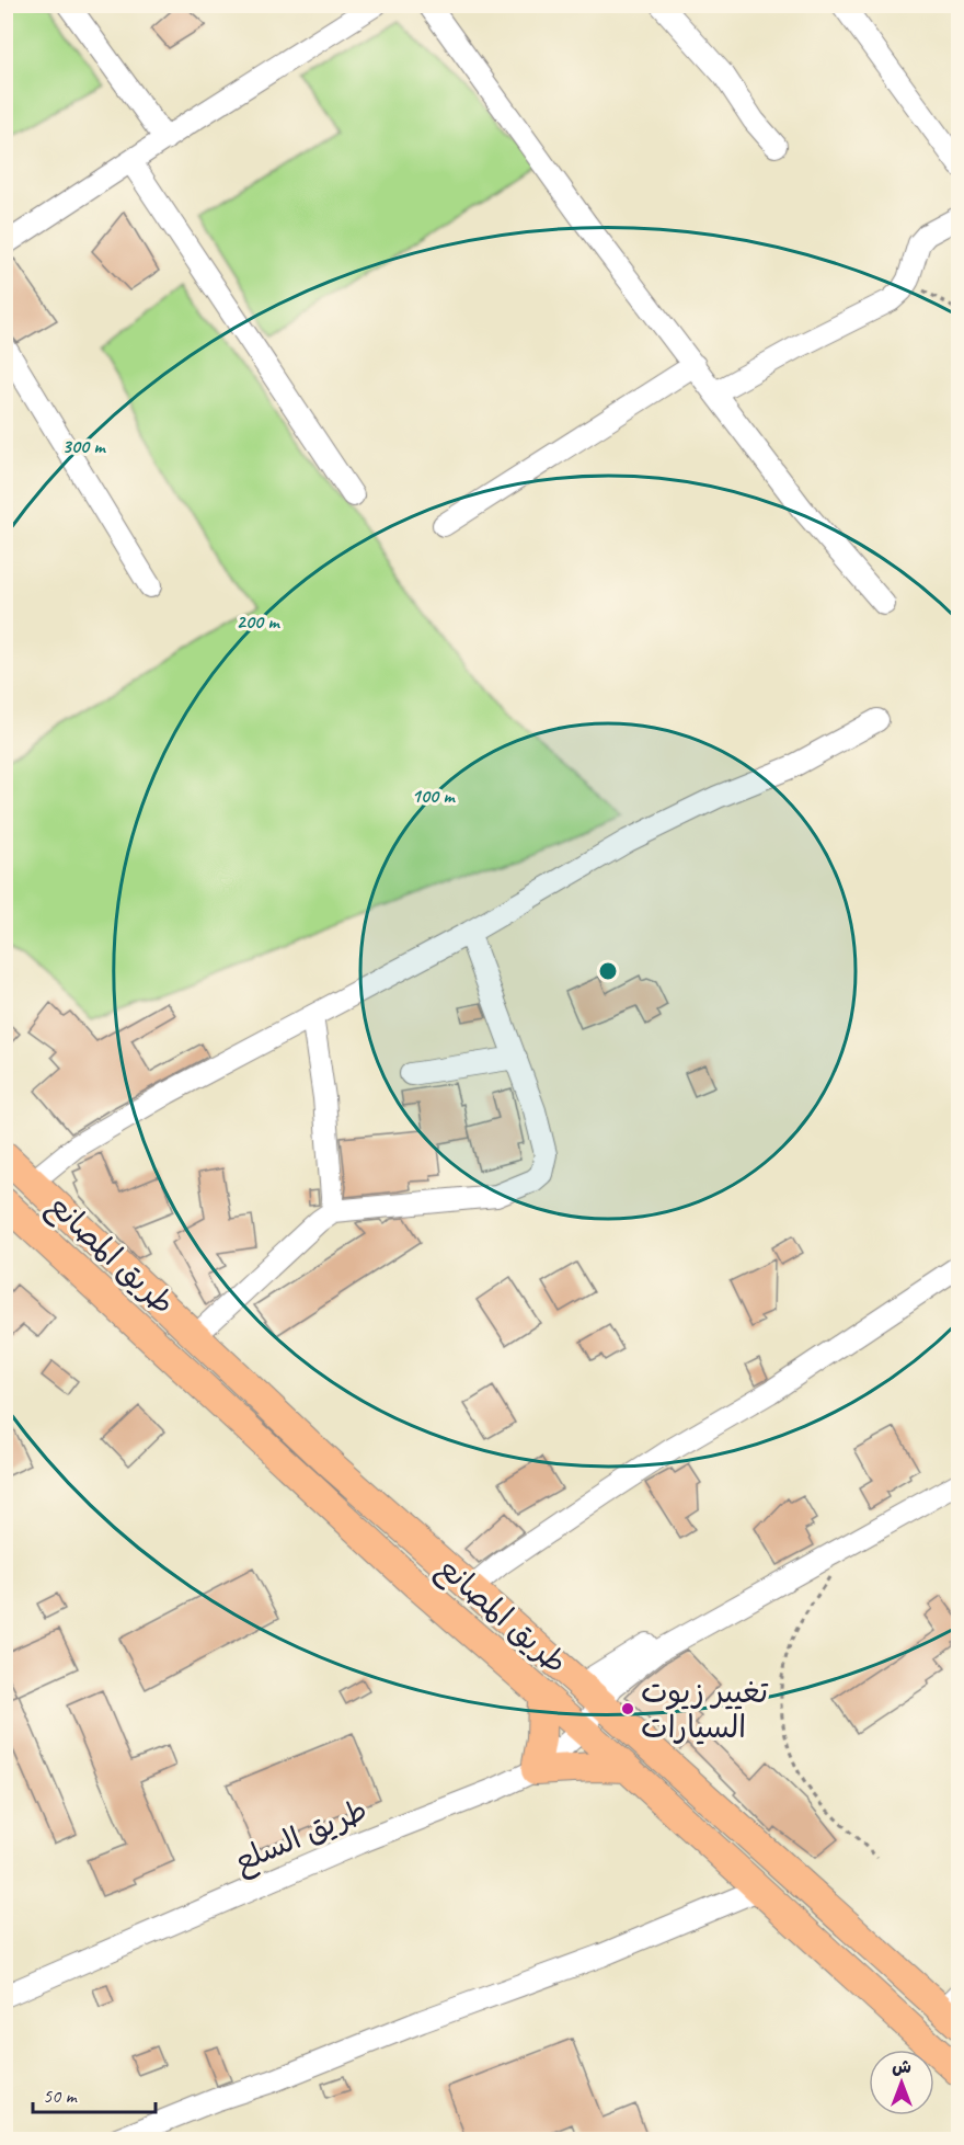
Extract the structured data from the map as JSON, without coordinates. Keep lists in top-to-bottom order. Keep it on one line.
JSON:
{"streets":{"main road":["طريق المصانع"],"street":["طريق السلع"]},"crossings":[["طريق المصانع","طريق السلع"]],"places":["تغيير زيوت السيارات"],"scale_bar":"50 m","north":"top","rings":["300 m","200 m","100 m"]}
